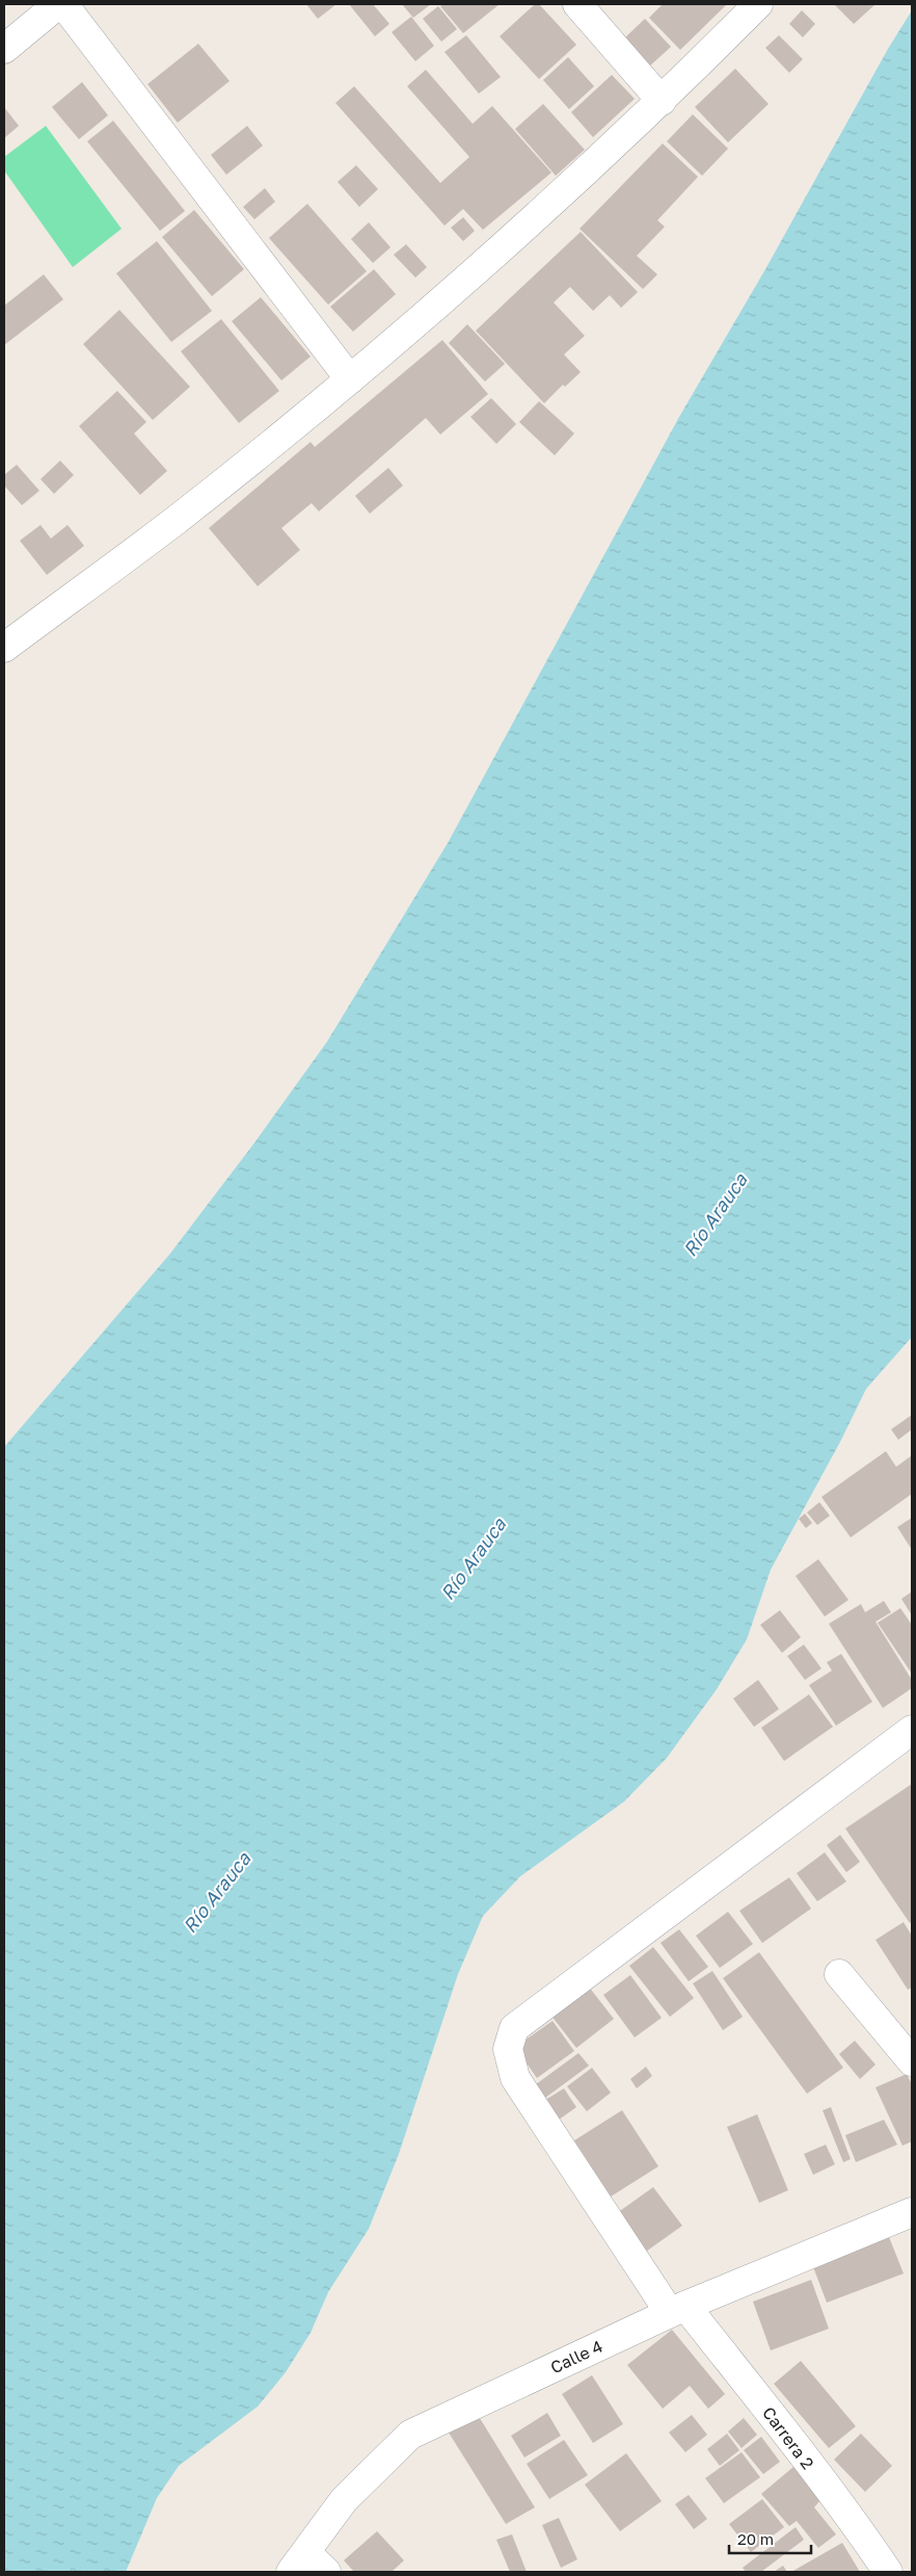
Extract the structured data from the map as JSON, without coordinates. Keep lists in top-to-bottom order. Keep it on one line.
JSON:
{"streets":{"street":["Calle 4","Carrera 2"]},"crossings":[["Calle 4","Carrera 2"]],"water":["Río Arauca"],"scale_bar":"20 m"}
